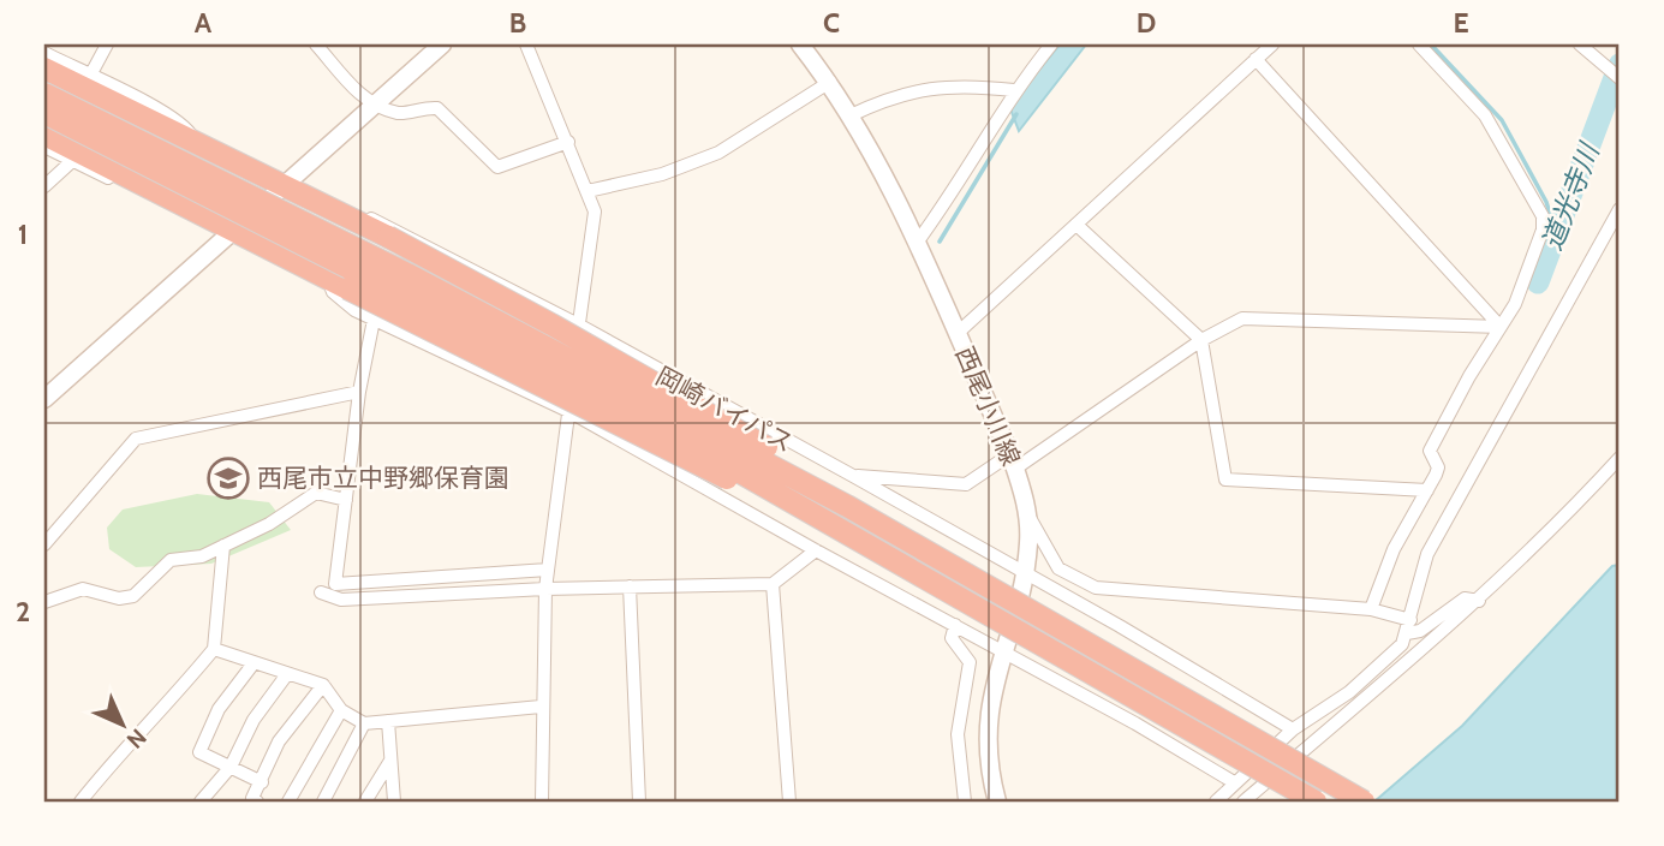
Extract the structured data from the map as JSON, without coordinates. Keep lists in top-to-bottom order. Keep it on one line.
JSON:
{"streets":{"highway":["岡崎バイパス"],"main road":["西尾小川線"]},"water":["道光寺川"],"places":{"school or university":["西尾市立中野郷保育園"]},"north":"bottom right","grid":{"columns":["A","B","C","D","E"],"rows":["1","2"]}}
